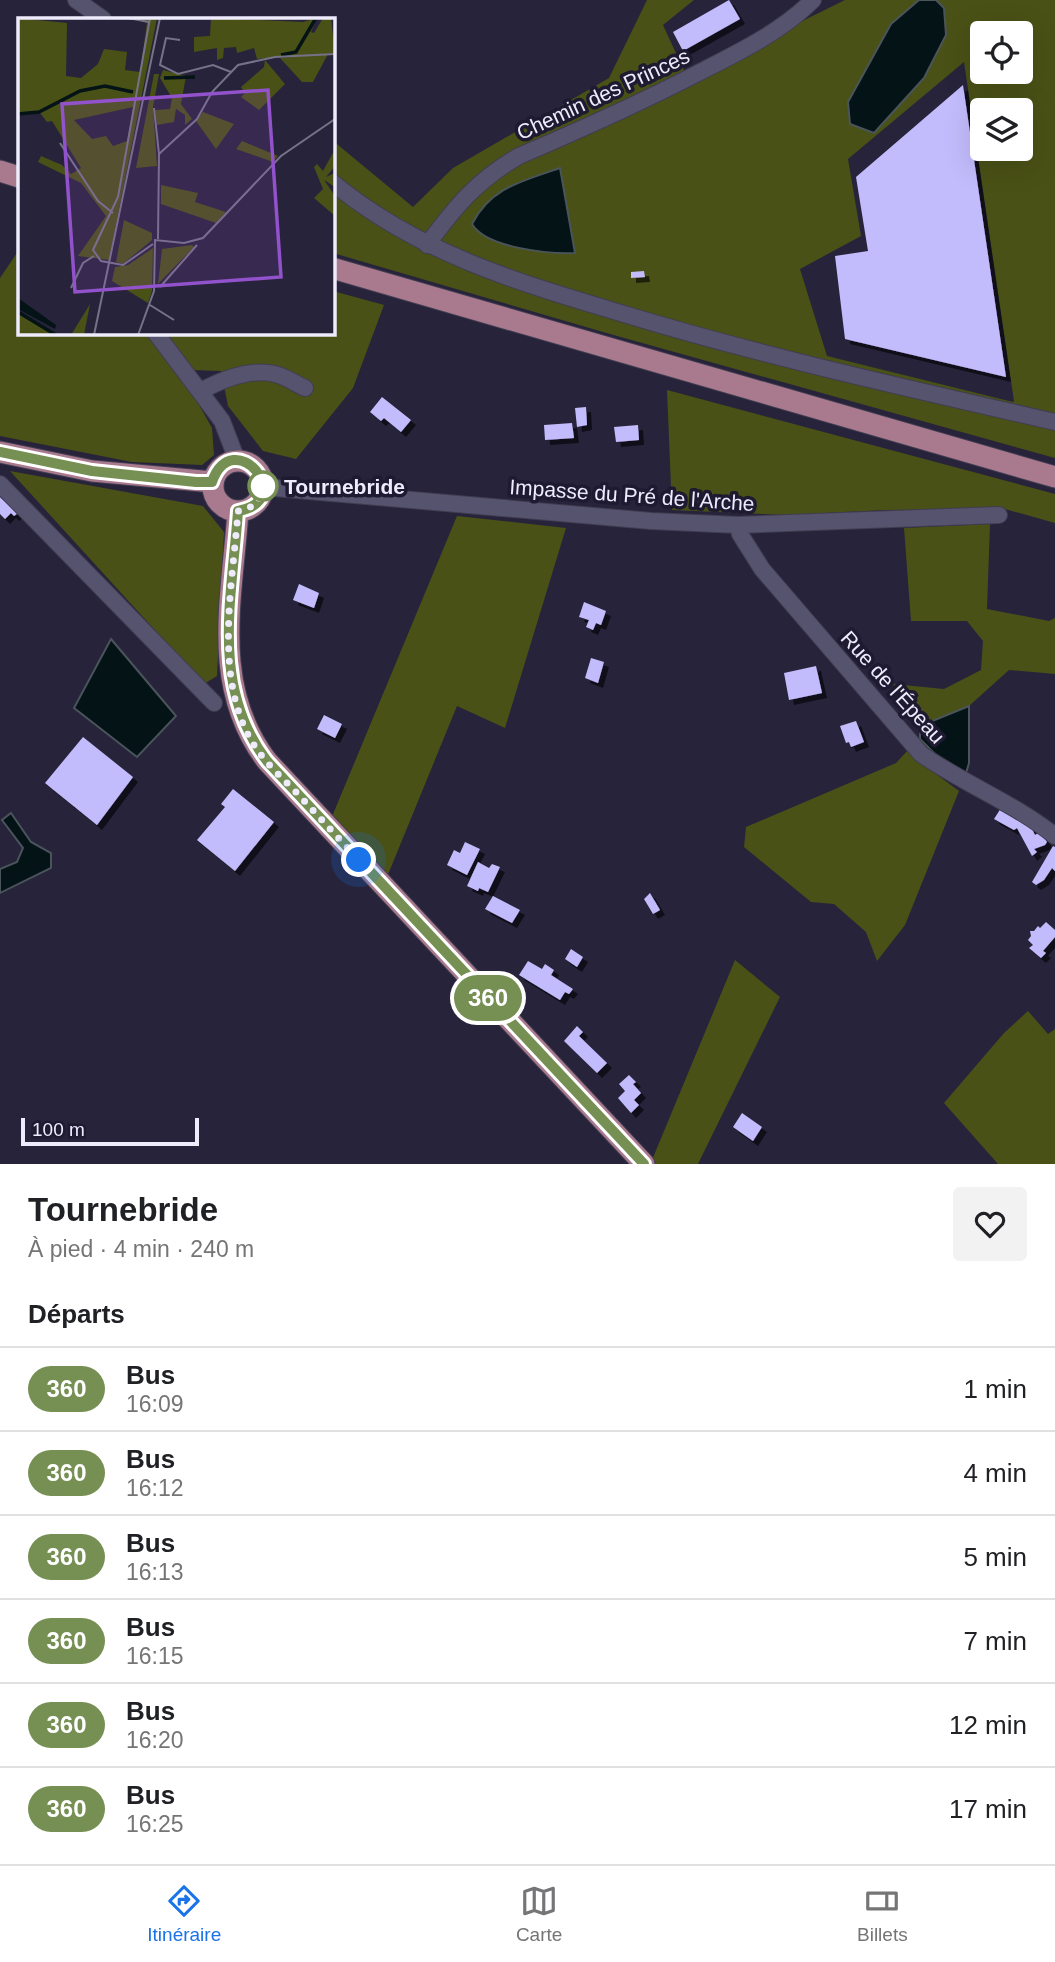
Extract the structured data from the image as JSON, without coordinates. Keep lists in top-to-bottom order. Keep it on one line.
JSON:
{"streets":{"street":["Chemin des Princes","Impasse du Pré de l'Arche","Rue de l'Épeau"]},"crossings":[["Impasse du Pré de l'Arche","Rue de l'Épeau"]],"places":["Tournebride"],"lines":["bus line 360"],"scale_bar":"100 m","page":{"on_map":"360","scale":"100 m","heading":[["Tournebride","À pied · 4 min · 240 m"],"Départs"],"list":[{"mark":"360","name":"Bus","note":"16:09","value":"1 min"},{"mark":"360","name":"Bus","note":"16:12","value":"4 min"},{"mark":"360","name":"Bus","note":"16:13","value":"5 min"},{"mark":"360","name":"Bus","note":"16:15","value":"7 min"},{"mark":"360","name":"Bus","note":"16:20","value":"12 min"},{"mark":"360","name":"Bus","note":"16:25","value":"17 min"}],"tabs":["Itinéraire","Carte","Billets"]}}
